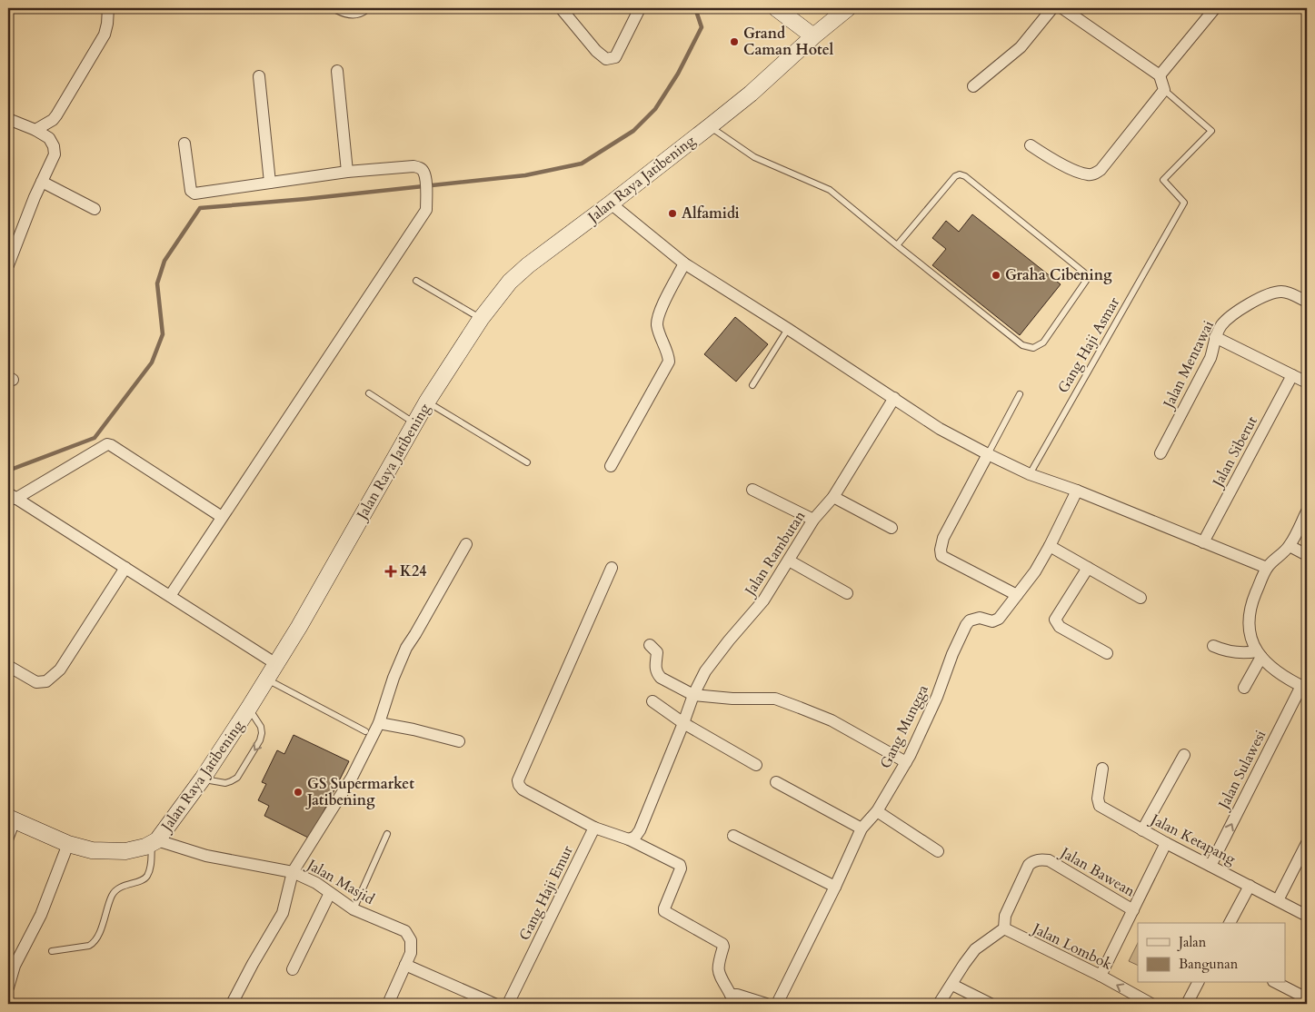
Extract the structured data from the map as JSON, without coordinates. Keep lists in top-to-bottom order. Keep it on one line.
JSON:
{"streets":{"main road":["Jalan Raya Jatibening"],"street":["Jalan Mentawai","Jalan Siberut","Jalan Rambutan","Gang Mungga","Jalan Sulawesi","Jalan Ketapang","Jalan Bawean","Jalan Masjid","Gang Haji Emur","Jalan Lombok"],"lane":["Gang Haji Asmar"]},"crossings":[["Jalan Raya Jatibening","Jalan Masjid"],["Jalan Sulawesi","Jalan Ketapang"],["Jalan Bawean","Jalan Lombok"]],"places":{"other":["Grand Caman Hotel","Alfamidi","Graha Cibening","GS Supermarket Jatibening"],"health":["K24"]},"legend":["Jalan","Bangunan"]}
